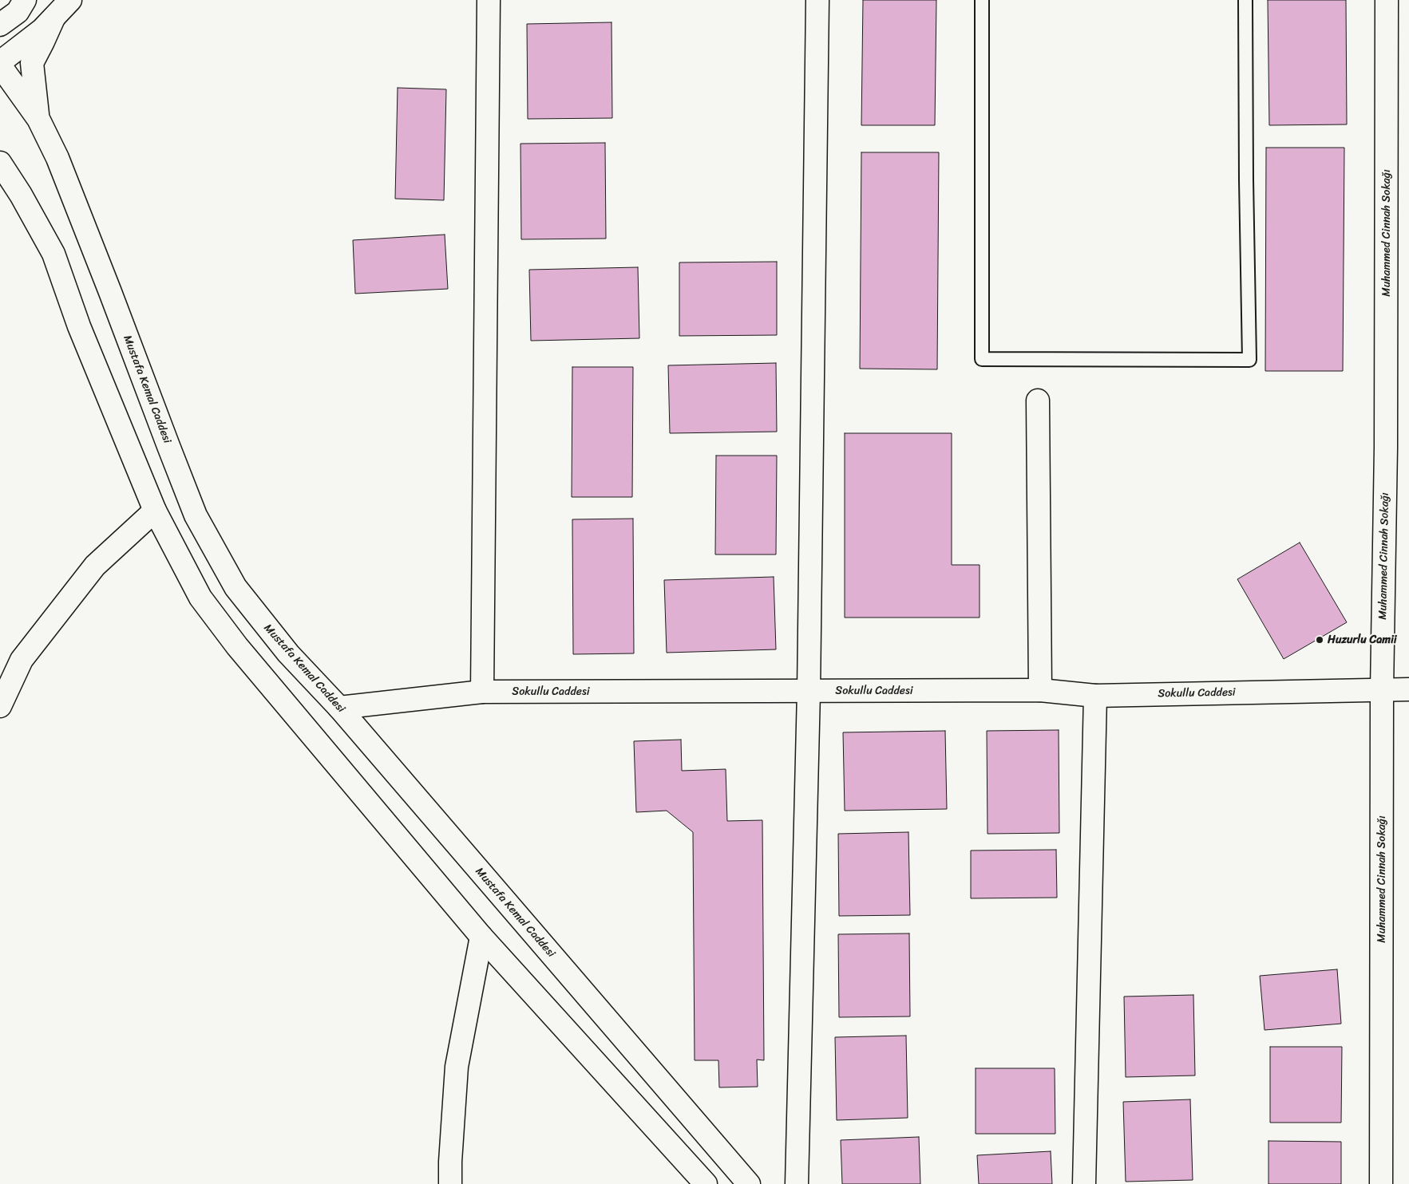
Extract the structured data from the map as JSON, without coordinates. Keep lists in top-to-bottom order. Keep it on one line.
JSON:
{"streets":{"street":["Muhammed Cinnah Sokağı","Mustafa Kemal Caddesi","Sokullu Caddesi"]},"crossings":[["Muhammed Cinnah Sokağı","Sokullu Caddesi"],["Mustafa Kemal Caddesi","Sokullu Caddesi"]],"places":["Huzurlu Camii"]}
